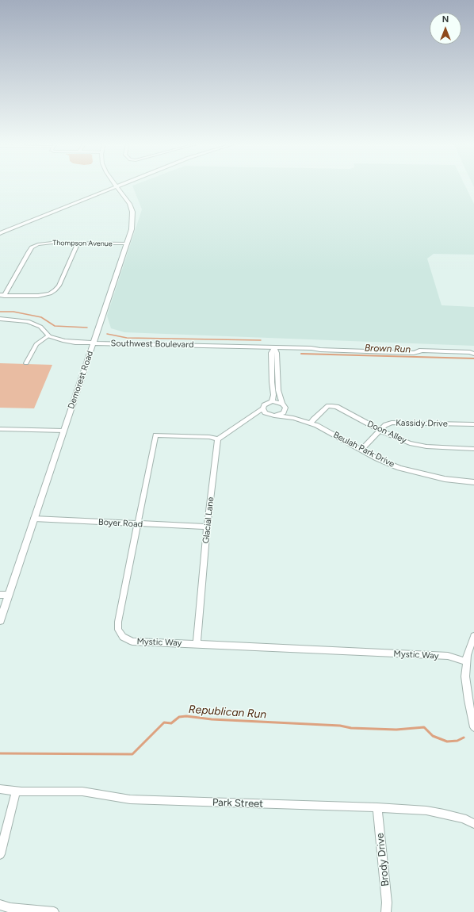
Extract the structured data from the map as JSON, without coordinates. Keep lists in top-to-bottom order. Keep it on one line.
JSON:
{"streets":{"street":["Thompson Avenue","Southwest Boulevard","Demorest Road","Kassidy Drive","Doon Alley","Beulah Park Drive","Glacial Lane","Boyer Road","Mystic Way","Park Street","Brody Drive"]},"crossings":[["Thompson Avenue","Demorest Road"],["Southwest Boulevard","Demorest Road"],["Demorest Road","Boyer Road"],["Kassidy Drive","Doon Alley"],["Kassidy Drive","Beulah Park Drive"],["Doon Alley","Beulah Park Drive"],["Glacial Lane","Boyer Road"],["Glacial Lane","Mystic Way"],["Boyer Road","Mystic Way"],["Park Street","Brody Drive"]],"water":["Brown Run","Republican Run"],"north":"top"}
